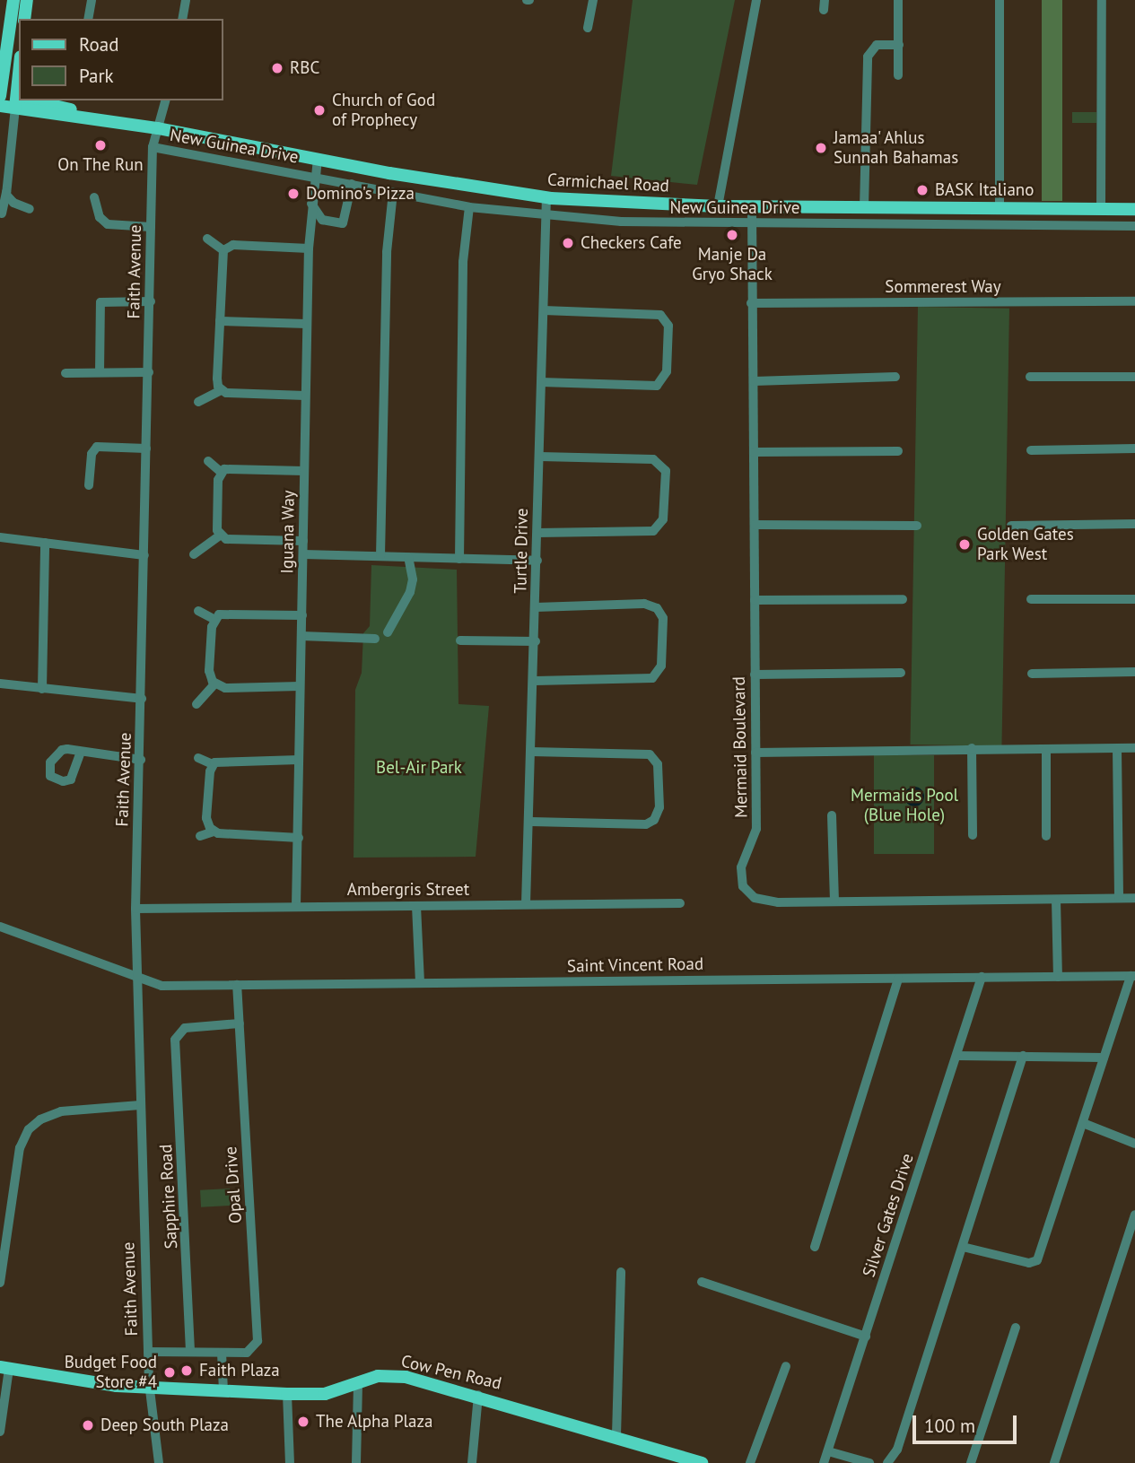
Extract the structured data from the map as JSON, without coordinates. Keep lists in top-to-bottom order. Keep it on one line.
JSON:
{"streets":{"main road":["Carmichael Road","Cow Pen Road"],"street":["New Guinea Drive","Faith Avenue","Sommerest Way","Iguana Way","Turtle Drive","Mermaid Boulevard","Ambergris Street","Saint Vincent Road","Opal Drive","Sapphire Road","Silver Gates Drive"]},"crossings":[["New Guinea Drive","Faith Avenue"],["New Guinea Drive","Iguana Way"],["New Guinea Drive","Turtle Drive"],["New Guinea Drive","Mermaid Boulevard"],["Carmichael Road","Faith Avenue"],["Carmichael Road","Iguana Way"],["Carmichael Road","Turtle Drive"],["Carmichael Road","Mermaid Boulevard"],["Faith Avenue","Ambergris Street"],["Faith Avenue","Saint Vincent Road"],["Faith Avenue","Cow Pen Road"],["Sommerest Way","Mermaid Boulevard"],["Iguana Way","Ambergris Street"],["Turtle Drive","Ambergris Street"],["Saint Vincent Road","Opal Drive"],["Saint Vincent Road","Silver Gates Drive"],["Opal Drive","Sapphire Road"]],"parks":["Bel-Air Park","Mermaids Pool (Blue Hole)"],"places":["RBC","Church of God of Prophecy","On The Run","Jamaa' Ahlus Sunnah Bahamas","BASK Italiano","Domino's Pizza","Manje Da Gryo Shack","Checkers Cafe","Golden Gates Park West","Faith Plaza","Budget Food Store #4","The Alpha Plaza","Deep South Plaza"],"legend":["Road","Park"],"scale_bar":"100 m"}
